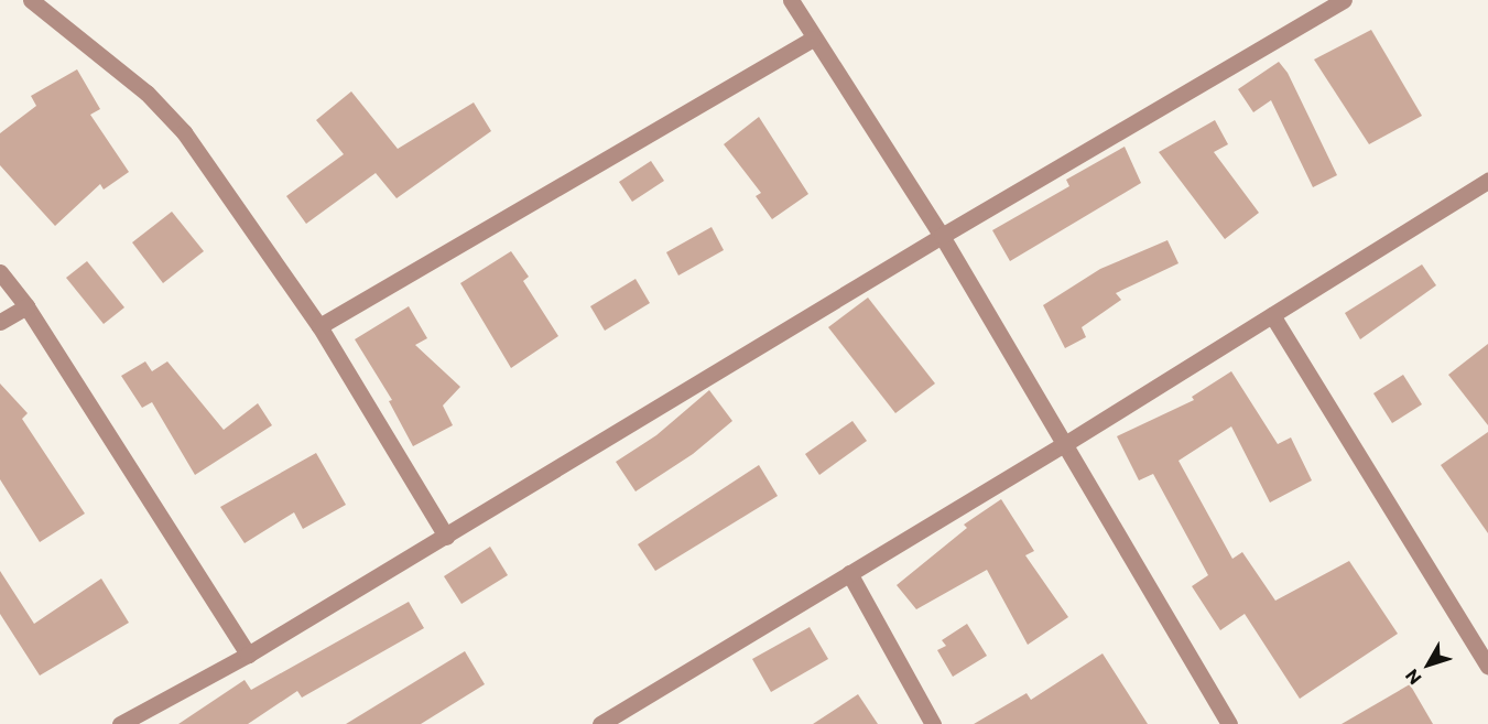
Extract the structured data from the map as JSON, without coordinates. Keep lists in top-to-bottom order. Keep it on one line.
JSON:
{"north":"bottom left"}
